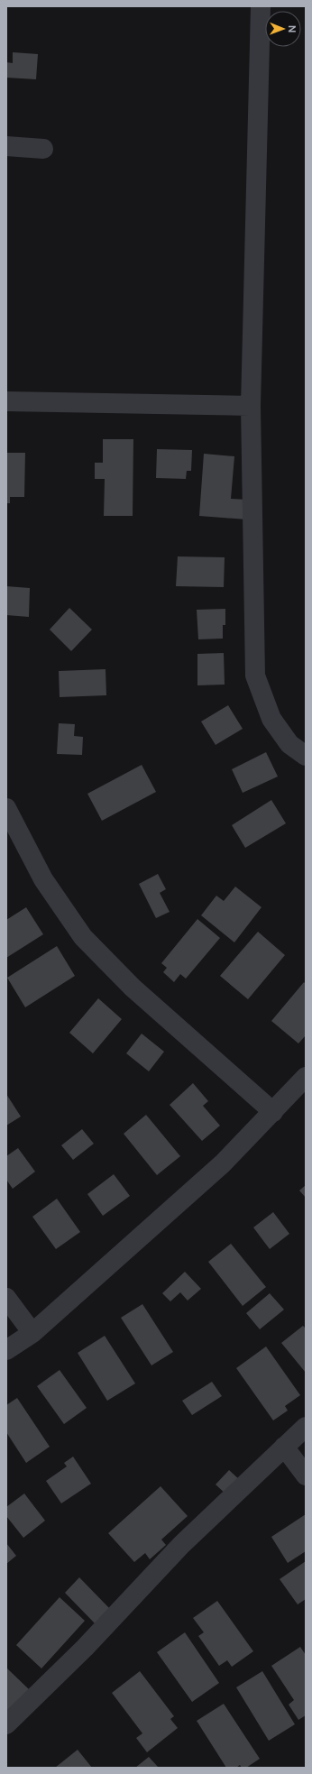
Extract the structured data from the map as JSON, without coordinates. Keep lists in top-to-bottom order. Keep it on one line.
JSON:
{"north":"right"}
